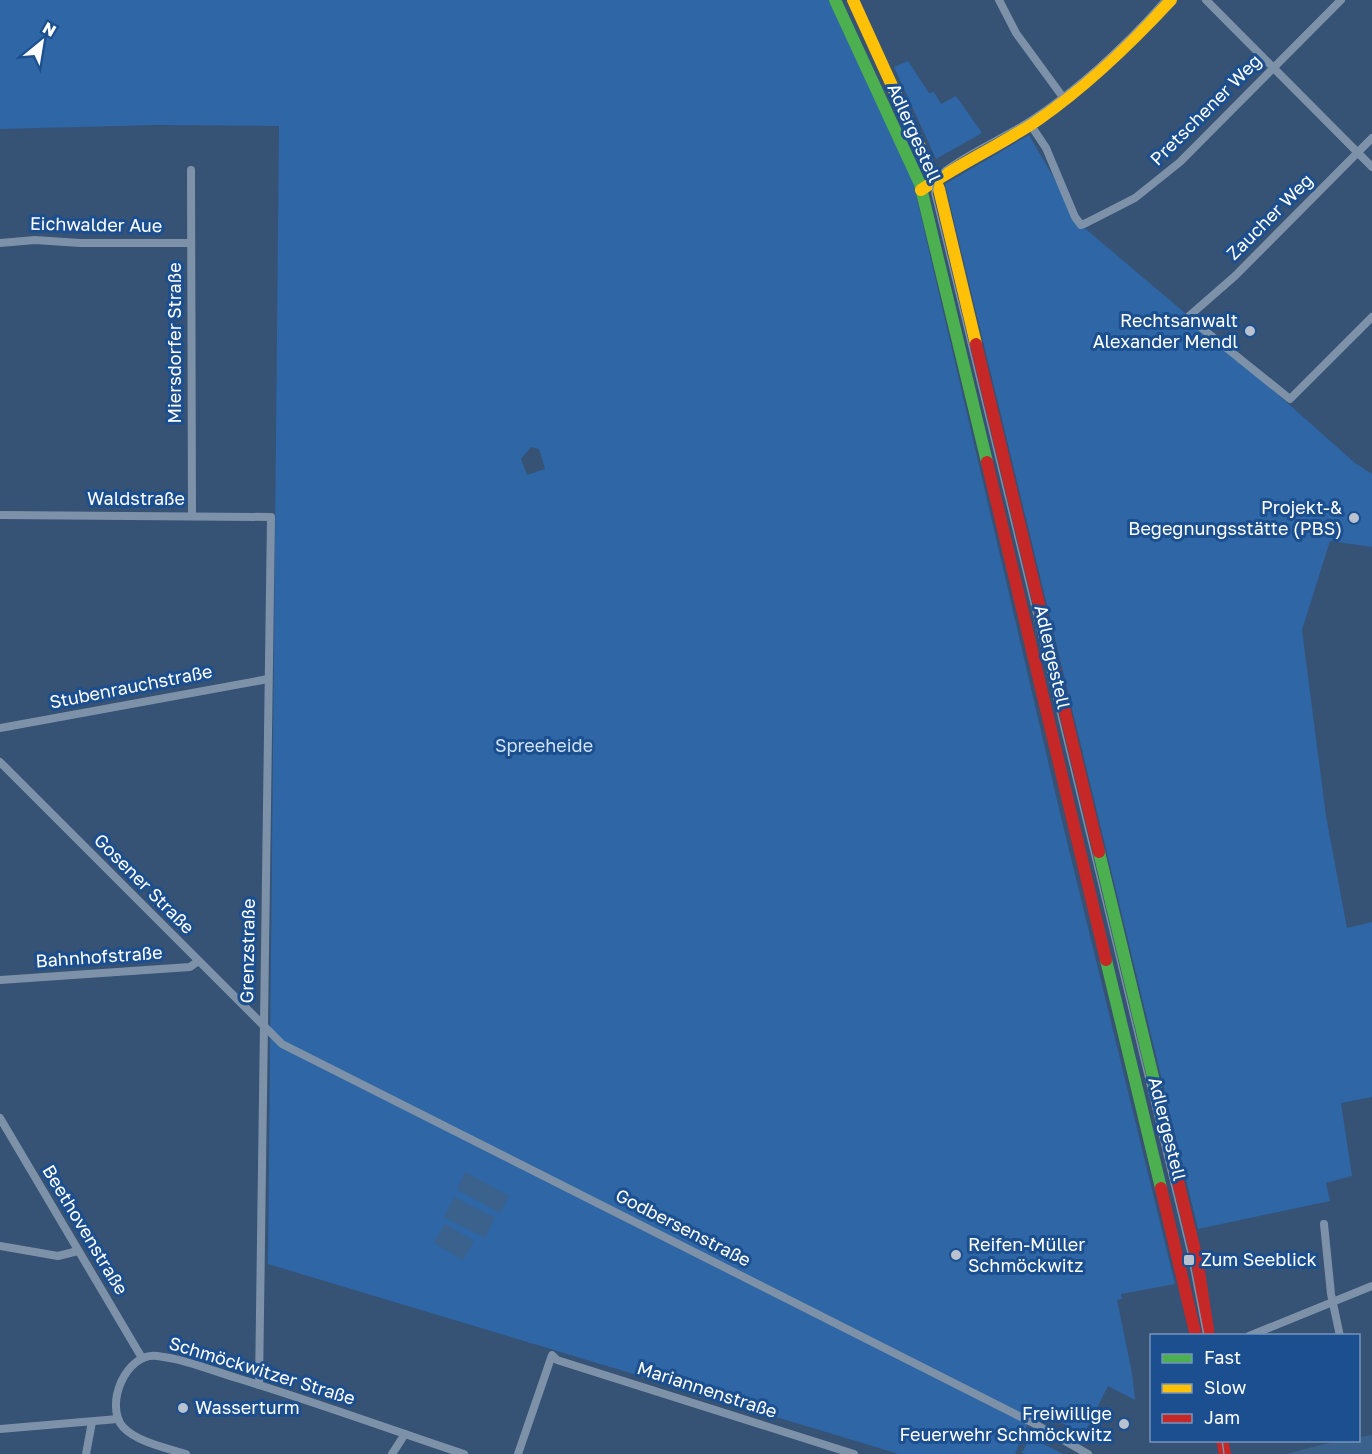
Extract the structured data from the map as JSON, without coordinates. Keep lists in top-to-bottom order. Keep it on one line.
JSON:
{"streets":{"main road":["Adlergestell"],"street":["Pretschener Weg","Zaucher Weg","Eichwalder Aue","Miersdorfer Straße","Waldstraße","Stubenrauchstraße","Gosener Straße","Grenzstraße","Bahnhofstraße","Godbersenstraße","Beethovenstraße","Schmöckwitzer Straße","Mariannenstraße"]},"crossings":[["Eichwalder Aue","Miersdorfer Straße"],["Miersdorfer Straße","Waldstraße"],["Waldstraße","Grenzstraße"],["Stubenrauchstraße","Grenzstraße"],["Gosener Straße","Grenzstraße"],["Gosener Straße","Bahnhofstraße"],["Gosener Straße","Godbersenstraße"],["Grenzstraße","Godbersenstraße"],["Grenzstraße","Schmöckwitzer Straße"],["Beethovenstraße","Schmöckwitzer Straße"]],"parks":["Spreeheide"],"places":{"other":["Rechtsanwalt Alexander Mendl","Projekt-& Begegnungsstätte (PBS)","Reifen-Müller Schmöckwitz","Wasserturm","Freiwillige Feuerwehr Schmöckwitz"],"transit":["Zum Seeblick"]},"legend":["Fast","Slow","Jam"],"north":"top right"}
